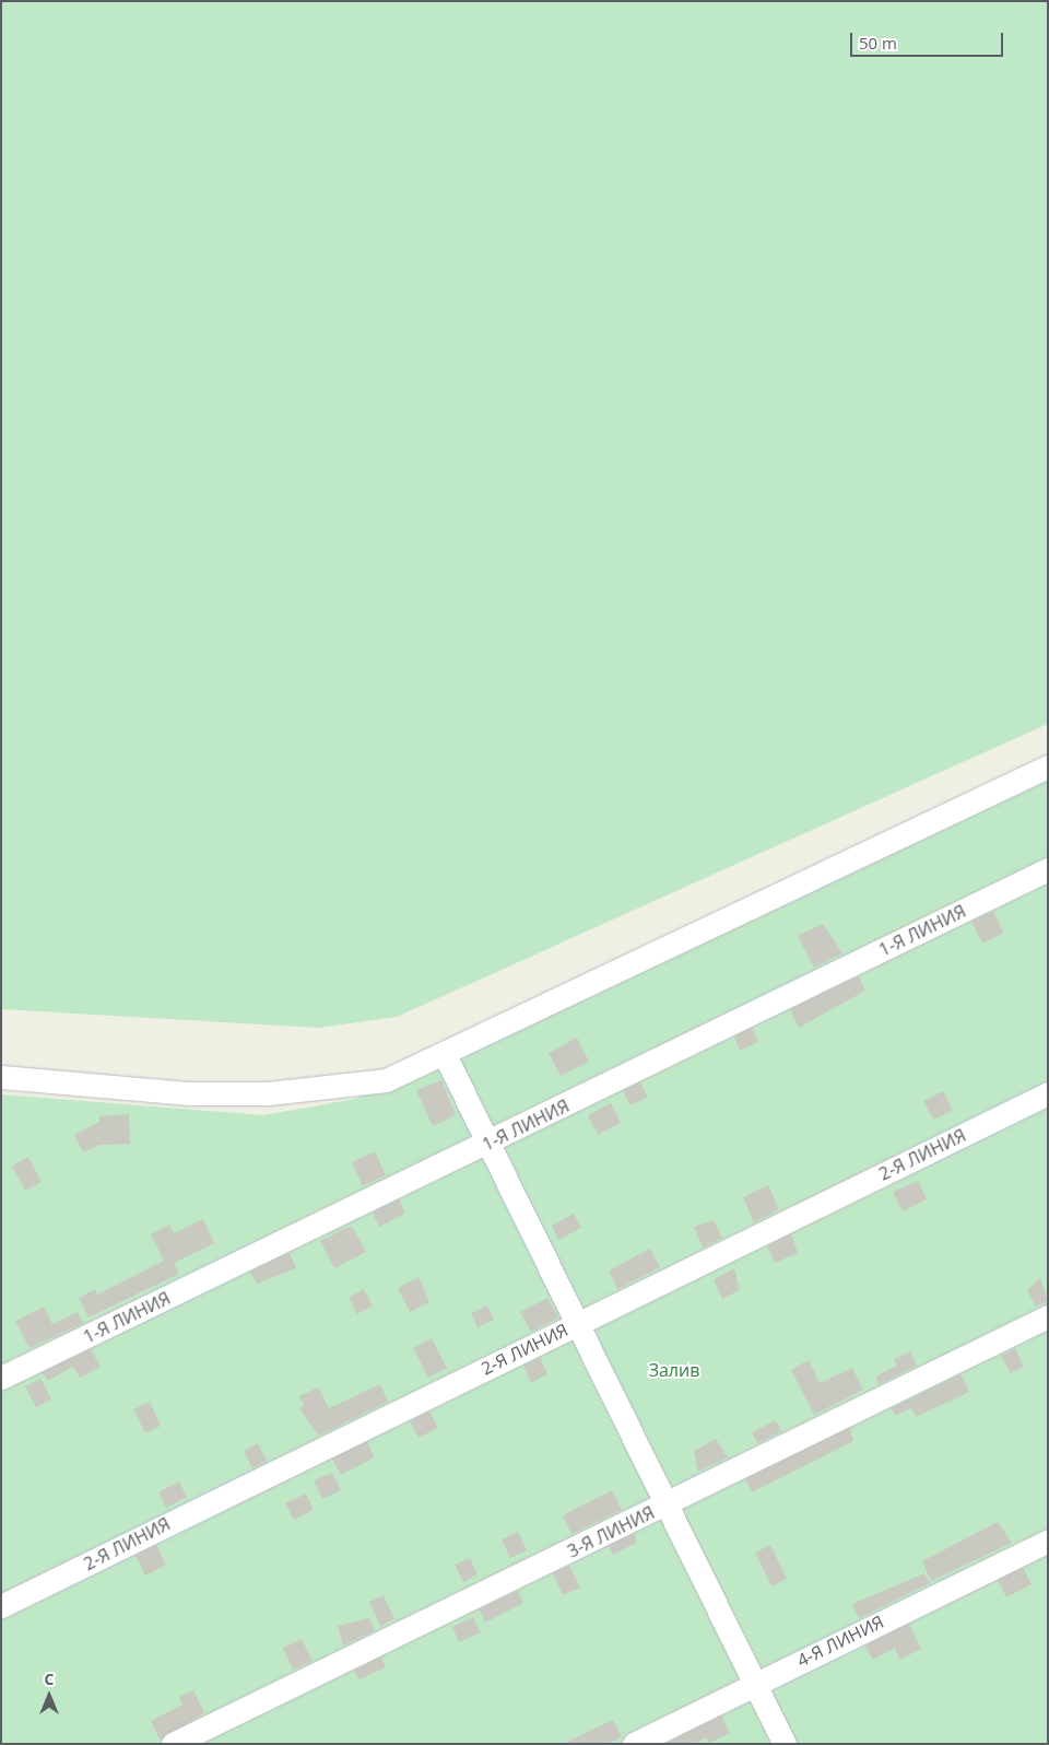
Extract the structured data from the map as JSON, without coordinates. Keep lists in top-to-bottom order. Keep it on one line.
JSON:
{"streets":{"street":["1-Я ЛИНИЯ","2-Я ЛИНИЯ","3-Я ЛИНИЯ","4-Я ЛИНИЯ"]},"parks":["Залив"],"scale_bar":"50 m","north":"top"}
